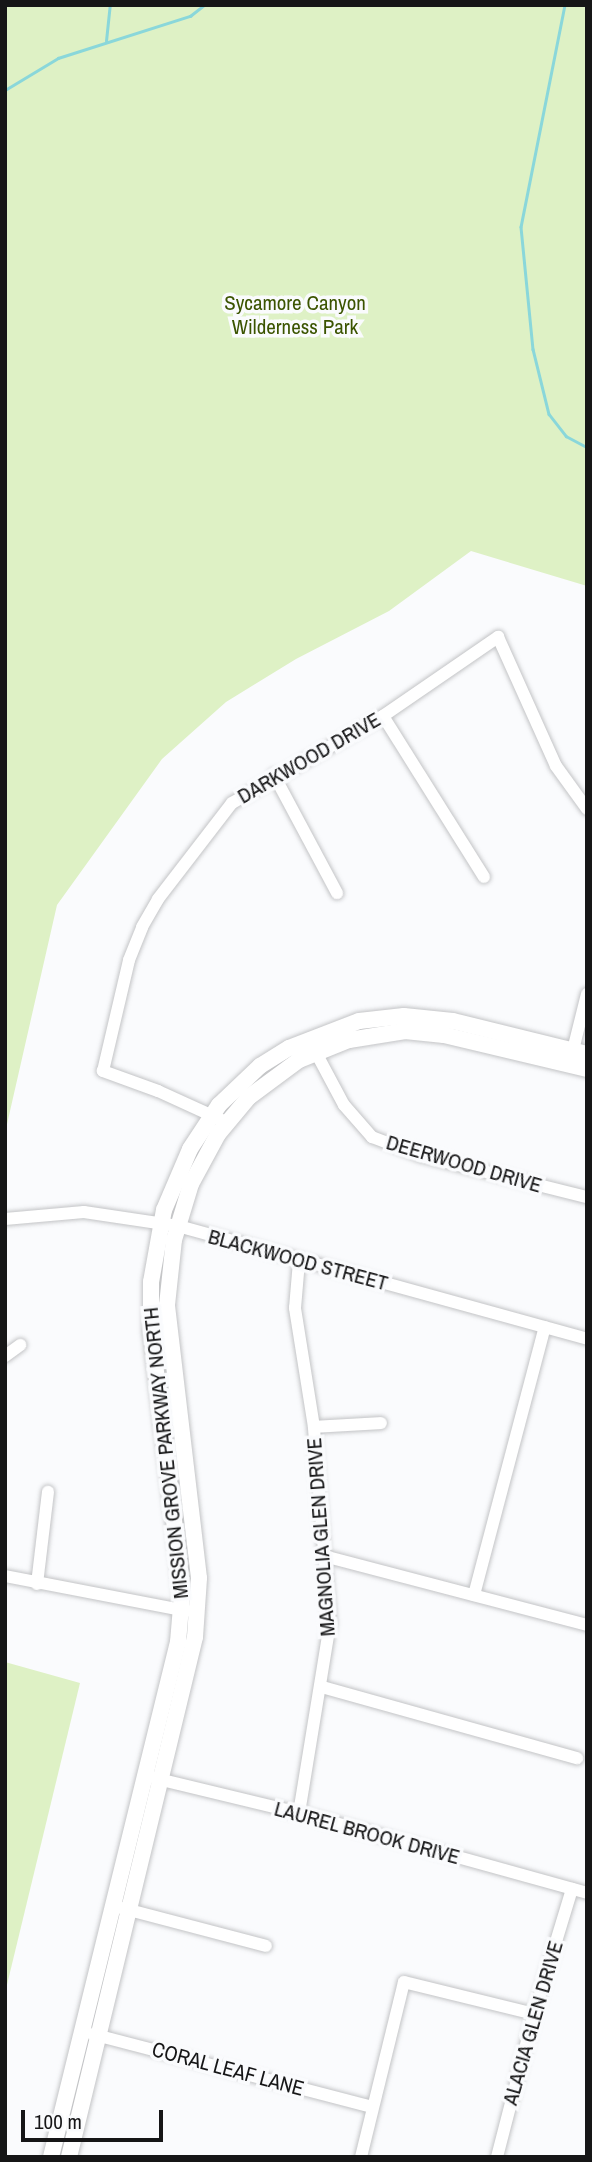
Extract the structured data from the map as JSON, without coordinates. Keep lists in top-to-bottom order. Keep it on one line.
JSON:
{"streets":{"street":["DARKWOOD DRIVE","DEERWOOD DRIVE","BLACKWOOD STREET","MISSION GROVE PARKWAY NORTH","MAGNOLIA GLEN DRIVE","LAUREL BROOK DRIVE","ALACIA GLEN DRIVE","CORAL LEAF LANE"]},"crossings":[["DARKWOOD DRIVE","MISSION GROVE PARKWAY NORTH"],["DEERWOOD DRIVE","MISSION GROVE PARKWAY NORTH"],["BLACKWOOD STREET","MISSION GROVE PARKWAY NORTH"],["BLACKWOOD STREET","MAGNOLIA GLEN DRIVE"],["MISSION GROVE PARKWAY NORTH","LAUREL BROOK DRIVE"],["MISSION GROVE PARKWAY NORTH","CORAL LEAF LANE"],["MAGNOLIA GLEN DRIVE","LAUREL BROOK DRIVE"],["LAUREL BROOK DRIVE","ALACIA GLEN DRIVE"]],"parks":["Sycamore Canyon Wilderness Park"],"scale_bar":"100 m"}
